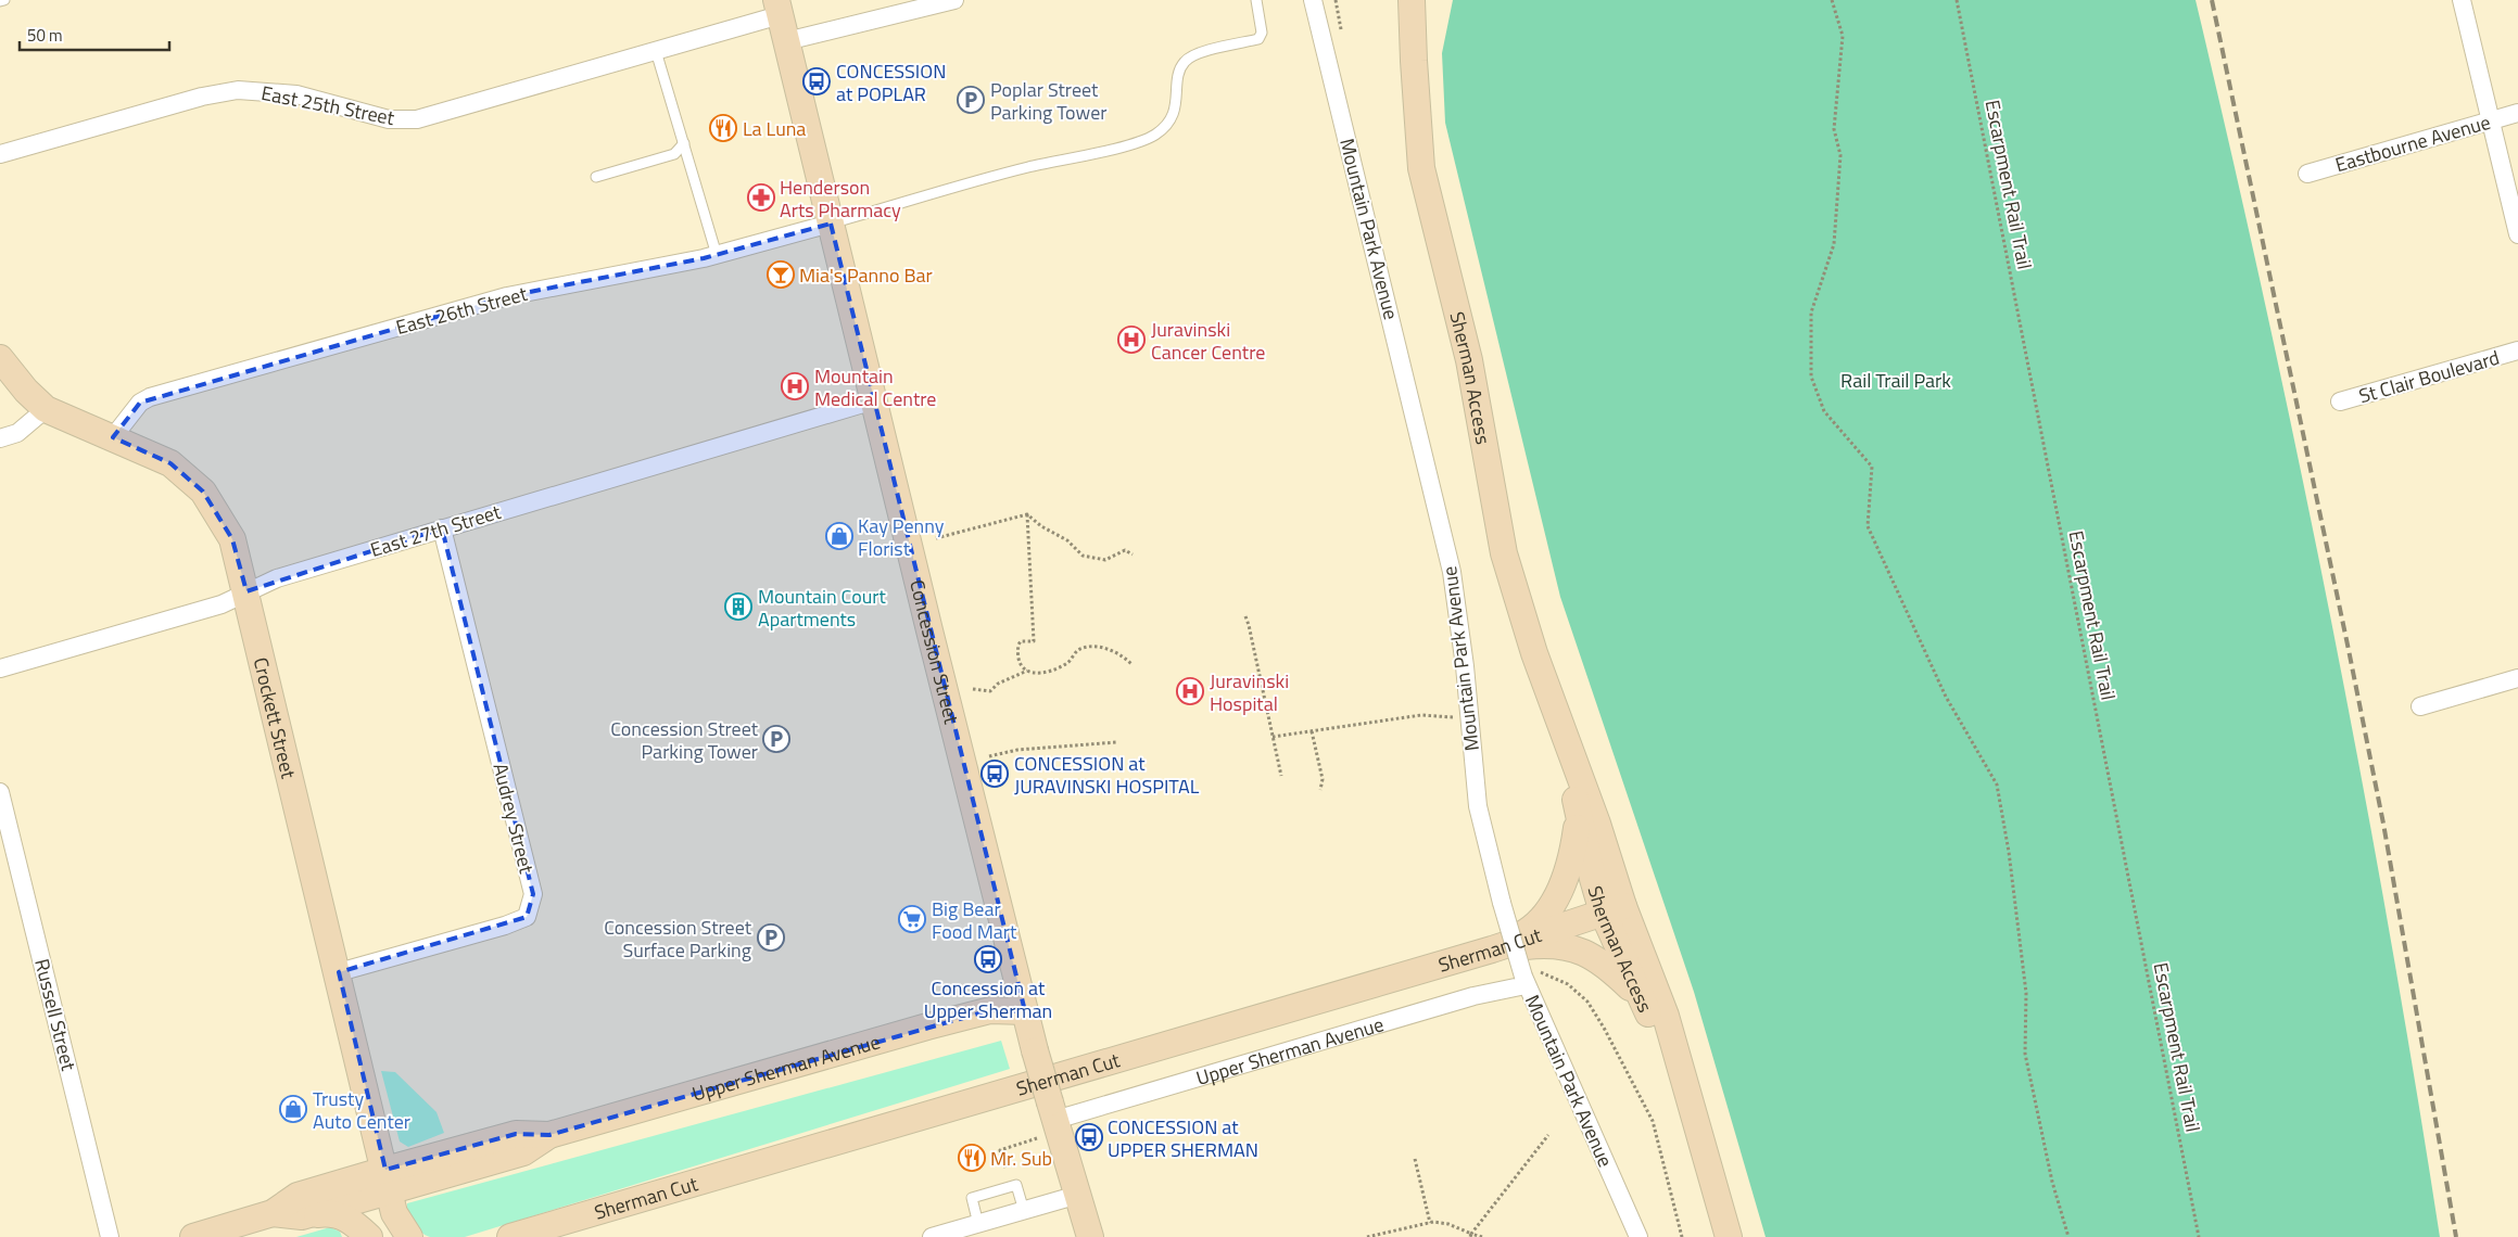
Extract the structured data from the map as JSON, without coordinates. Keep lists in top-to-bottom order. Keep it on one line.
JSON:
{"streets":{"main road":["Sherman Access","Concession Street","Crockett Street","Sherman Cut","Upper Sherman Avenue"],"street":["East 25th Street","Eastbourne Avenue","Mountain Park Avenue","East 26th Street","St Clair Boulevard","East 27th Street","Audrey Street","Russell Street"],"path":["Escarpment Rail Trail"]},"crossings":[["East 25th Street","Concession Street"],["Mountain Park Avenue","Upper Sherman Avenue"],["East 26th Street","Concession Street"],["East 26th Street","Crockett Street"],["Sherman Access","Sherman Cut"],["East 27th Street","Concession Street"],["East 27th Street","Crockett Street"],["East 27th Street","Audrey Street"],["Concession Street","Upper Sherman Avenue"],["Crockett Street","Audrey Street"],["Crockett Street","Upper Sherman Avenue"]],"parks":["Rail Trail Park"],"places":{"bus stop":["CONCESSION at POPLAR","CONCESSION at JURAVINSKI HOSPITAL","Concession at Upper Sherman","CONCESSION at UPPER SHERMAN"],"parking":["Poplar Street Parking Tower","Concession Street Parking Tower","Concession Street Surface Parking"],"restaurant":["La Luna","Mr. Sub"],"pharmacy":["Henderson Arts Pharmacy"],"bar":["Mia's Panno Bar"],"hospital":["Juravinski Cancer Centre","Mountain Medical Centre","Juravinski Hospital"],"shop":["Kay Penny Florist","Trusty Auto Center"],"building":["Mountain Court Apartments"],"supermarket":["Big Bear Food Mart"]},"scale_bar":"50 m"}
